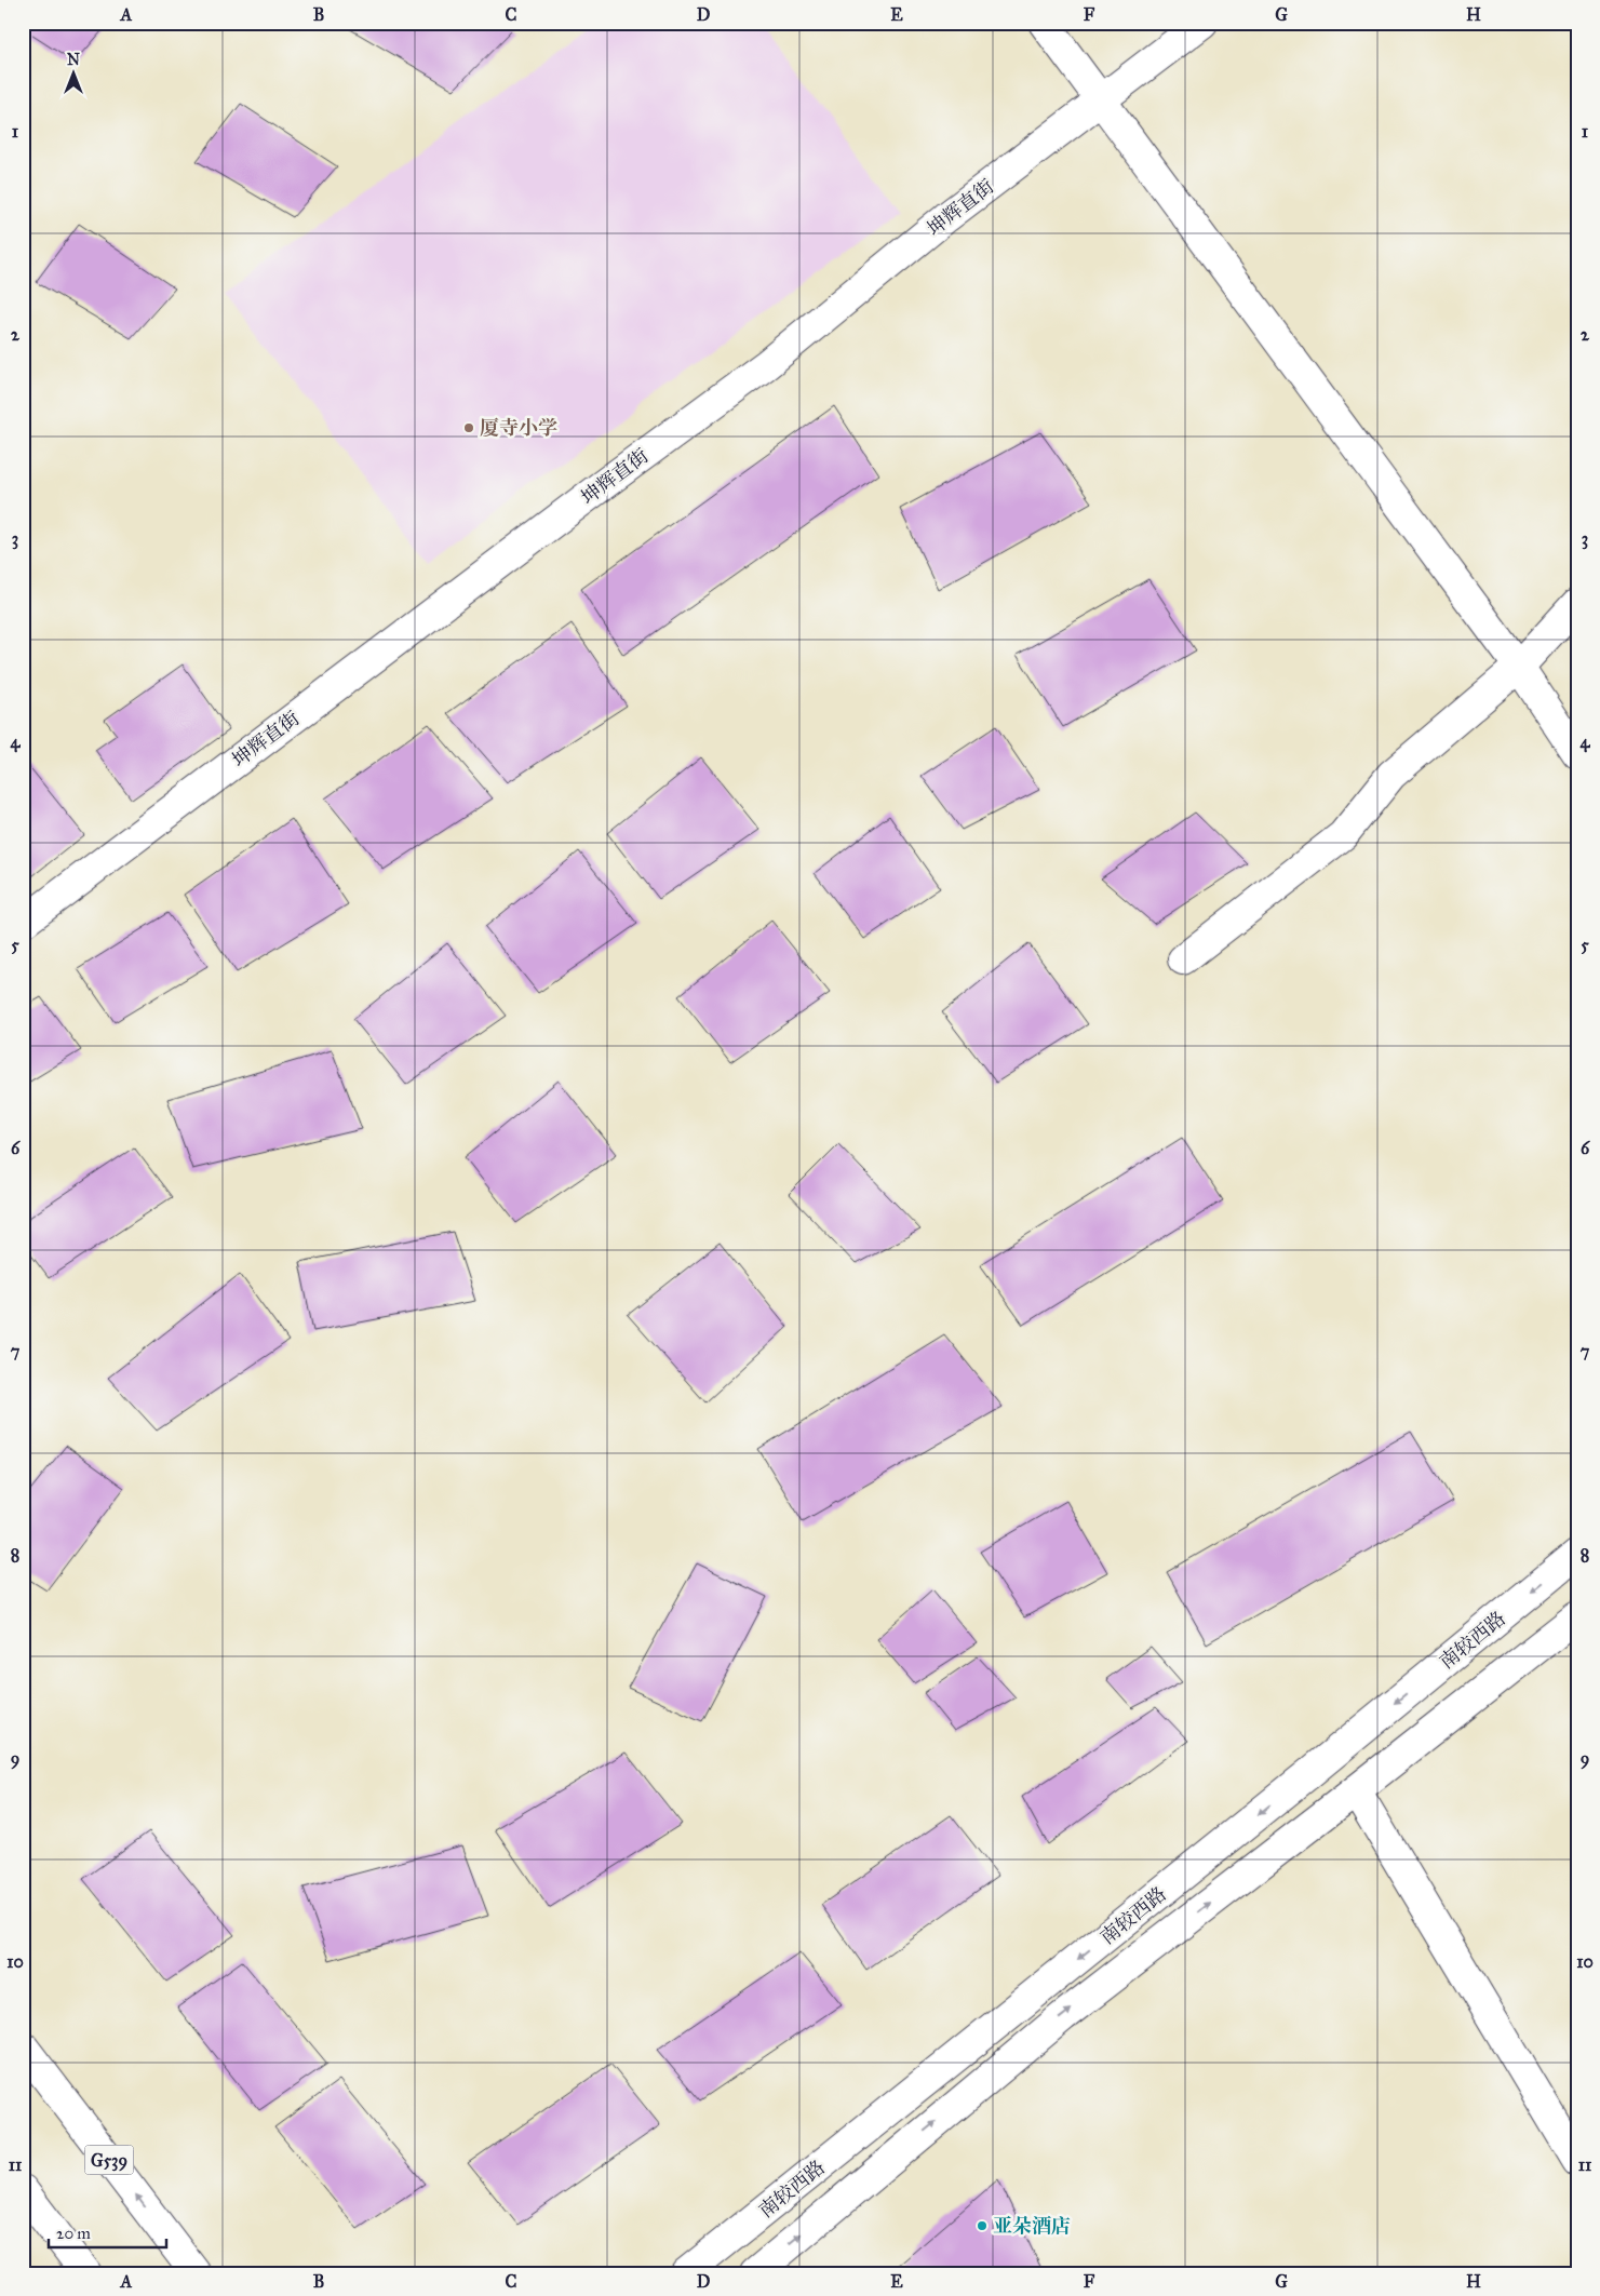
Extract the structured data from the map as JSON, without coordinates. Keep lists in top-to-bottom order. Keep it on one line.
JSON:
{"streets":{"main road":["坤辉直街","南较西路","G539"]},"places":["厦寺小学","亚朵酒店"],"scale_bar":"20 m","north":"top","grid":{"columns":["A","B","C","D","E","F","G","H"],"rows":["1","2","3","4","5","6","7","8","9","10","11"]}}
